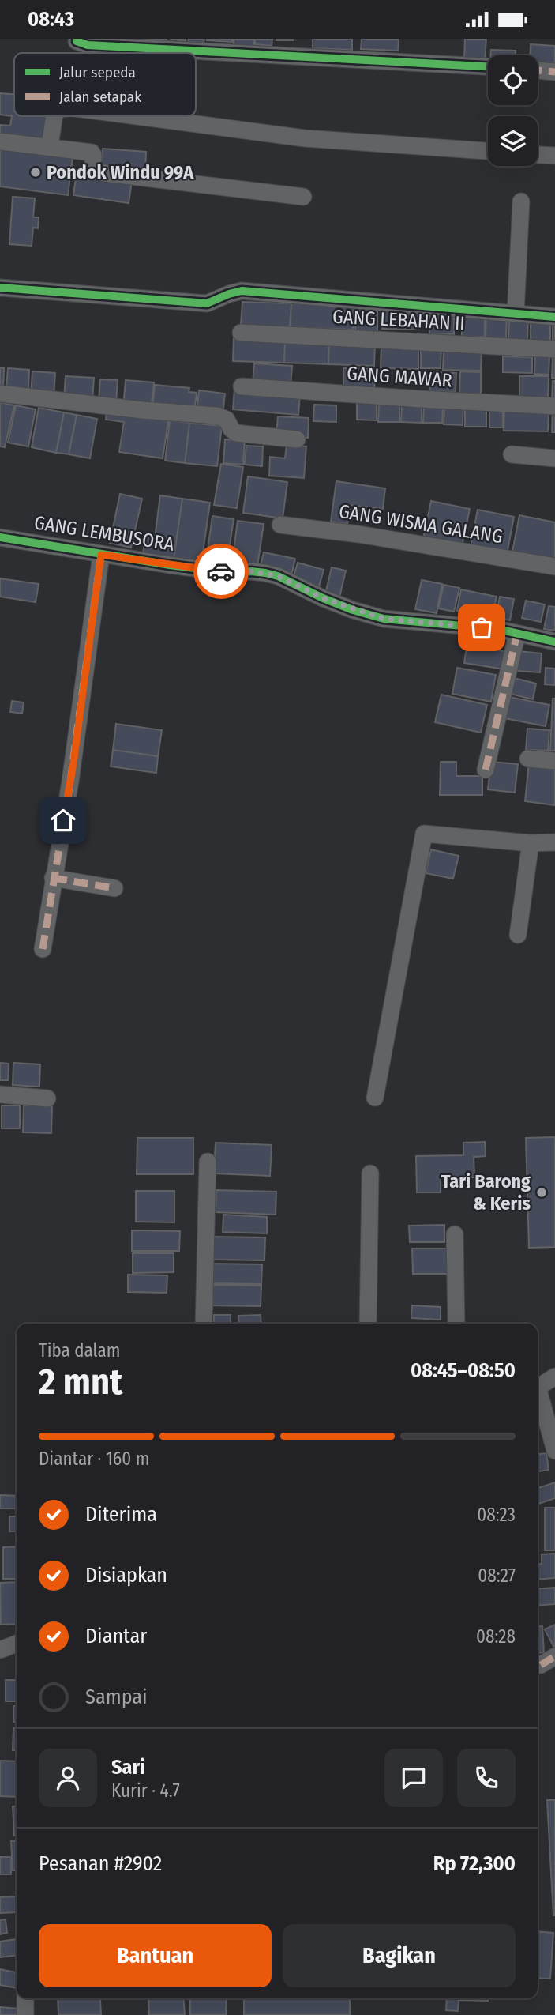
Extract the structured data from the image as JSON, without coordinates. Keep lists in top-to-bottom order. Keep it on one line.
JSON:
{"streets":{"street":["GANG LEBAHAN II","GANG MAWAR","GANG WISMA GALANG","GANG LEMBUSORA"]},"places":["Pondok Windu 99A","Tari Barong & Keris"],"legend":["Jalur sepeda","Jalan setapak"],"page":{"status":"08:43","heading":["2 mnt","Tiba dalam","08:45–08:50"],"panel":["Sari","Kurir · 4.7","Pesanan #2902","Rp 72,300"],"bar":"Diantar · 160 m","list":[["Diterima","08:23"],["Disiapkan","08:27"],["Diantar","08:28"],"Sampai"],"buttons":["Bantuan","Bagikan"]}}
